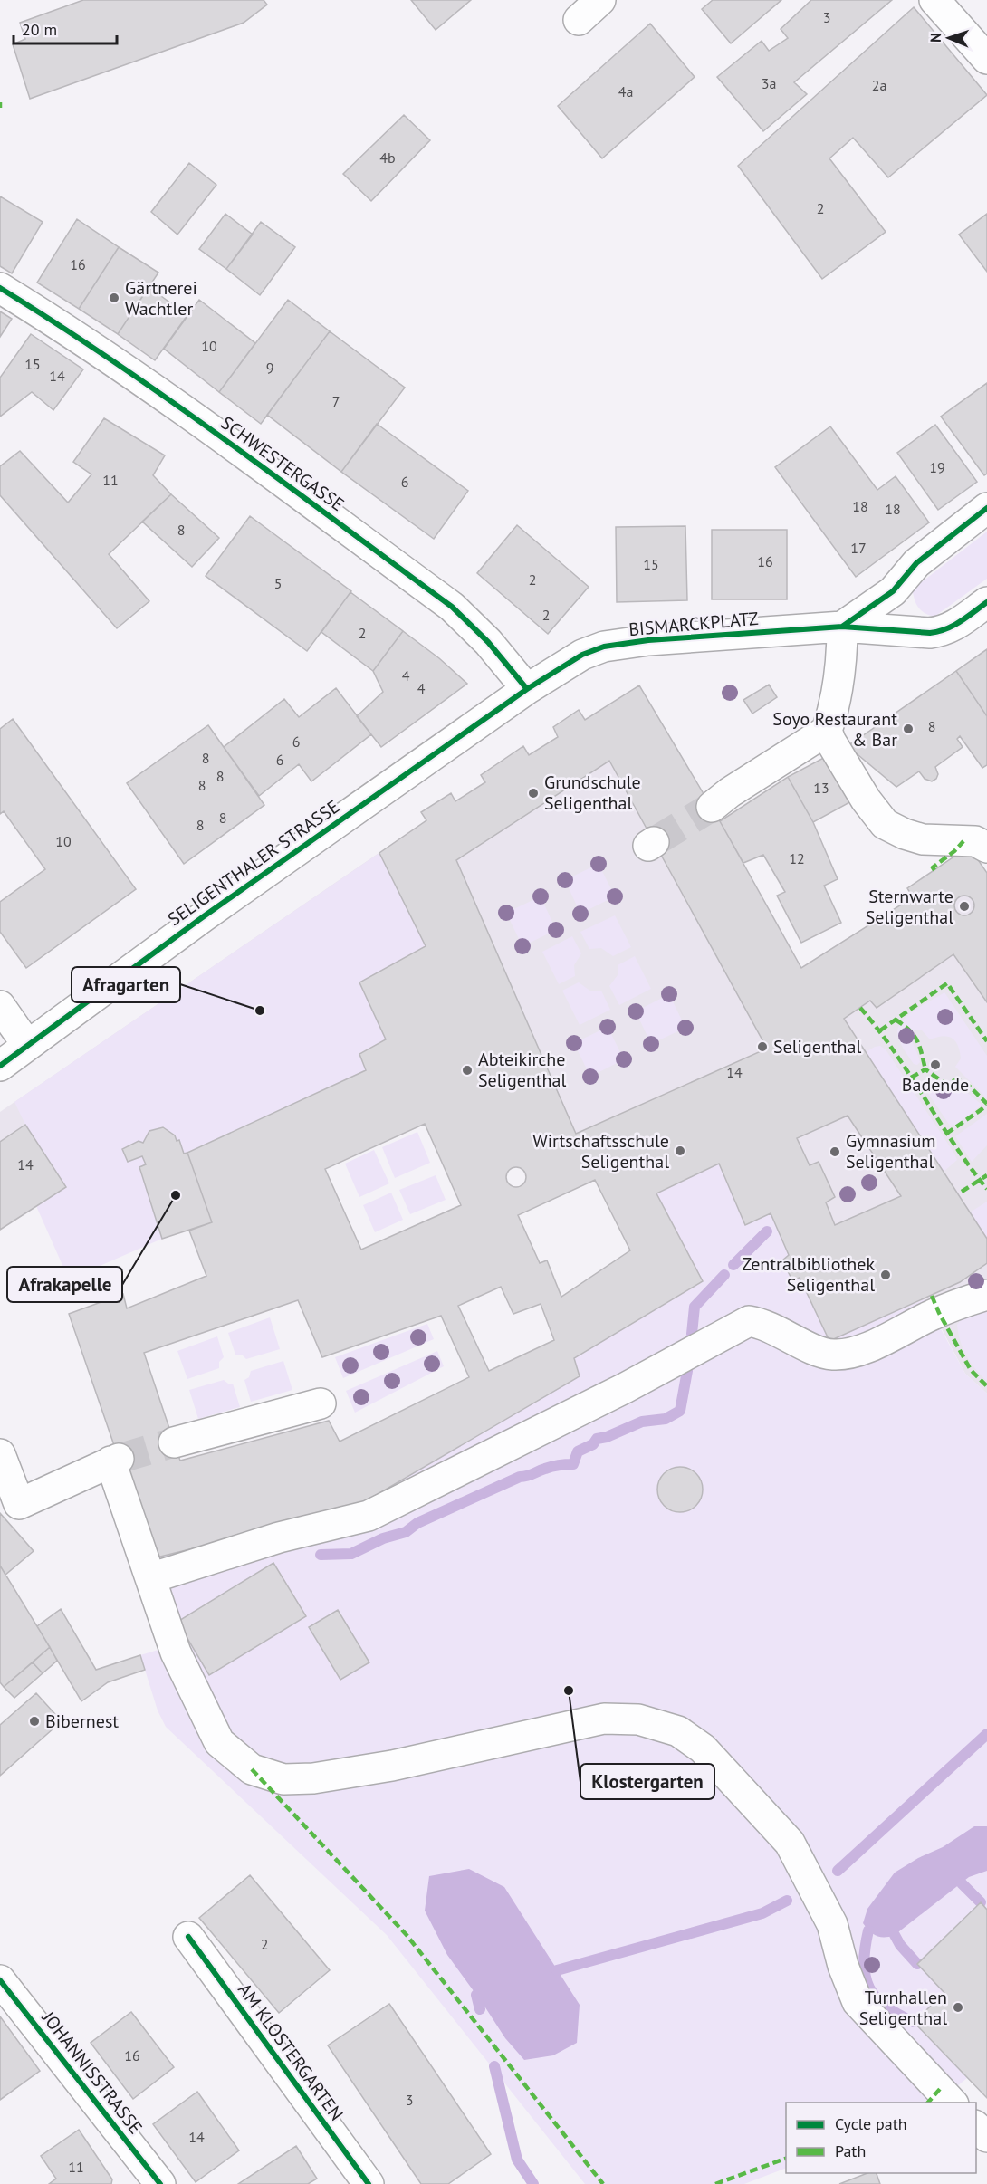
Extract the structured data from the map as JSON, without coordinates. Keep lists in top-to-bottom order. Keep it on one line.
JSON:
{"streets":{"street":["SCHWESTERGASSE","BISMARCKPLATZ","SELIGENTHALER STRASSE","AM KLOSTERGARTEN","JOHANNISSTRASSE"]},"crossings":[["SCHWESTERGASSE","BISMARCKPLATZ"],["SCHWESTERGASSE","SELIGENTHALER STRASSE"],["BISMARCKPLATZ","SELIGENTHALER STRASSE"]],"places":["Gärtnerei Wachtler","Soyo Restaurant & Bar","Grundschule Seligenthal","Sternwarte Seligenthal","Afragarten","Seligenthal","Badende","Abteikirche Seligenthal","Wirtschaftsschule Seligenthal","Gymnasium Seligenthal","Afrakapelle","Zentralbibliothek Seligenthal","Klostergarten","Bibernest","Turnhallen Seligenthal"],"house_numbers":["3","3a","2a","4a","4b","2","16","10","15","9","14","7","19","11","6","18","18","8","17","16","15","2","5","2","2","4","4","8","6","8","6","8","8","13","8","8","10","12","14","14","2","16","3","14","11"],"legend":["Cycle path","Path"],"scale_bar":"20 m","north":"left"}
